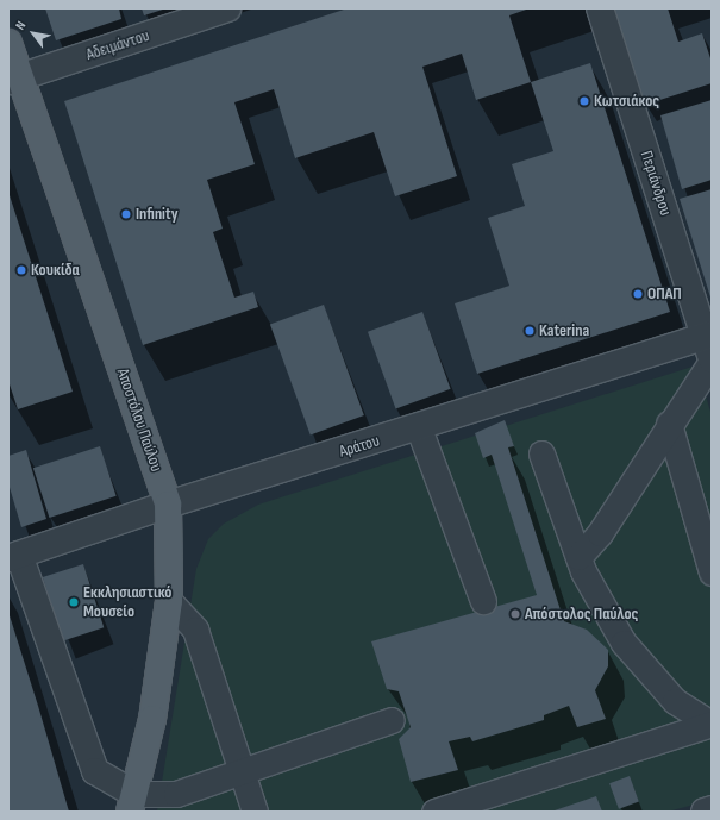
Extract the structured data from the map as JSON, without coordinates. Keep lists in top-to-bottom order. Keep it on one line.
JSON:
{"streets":{"main road":["Αποστόλου Παύλου"],"street":["Αδειμάντου","Περιάνδρου","Αράτου"]},"crossings":[["Αδειμάντου","Αποστόλου Παύλου"],["Περιάνδρου","Αράτου"],["Αποστόλου Παύλου","Αράτου"]],"places":["Κωτσιάκος","Infinity","Κουκίδα","ΟΠΑΠ","Katerina","Εκκλησιαστικό Μουσείο","Απόστολος Παύλος"],"north":"top left"}
